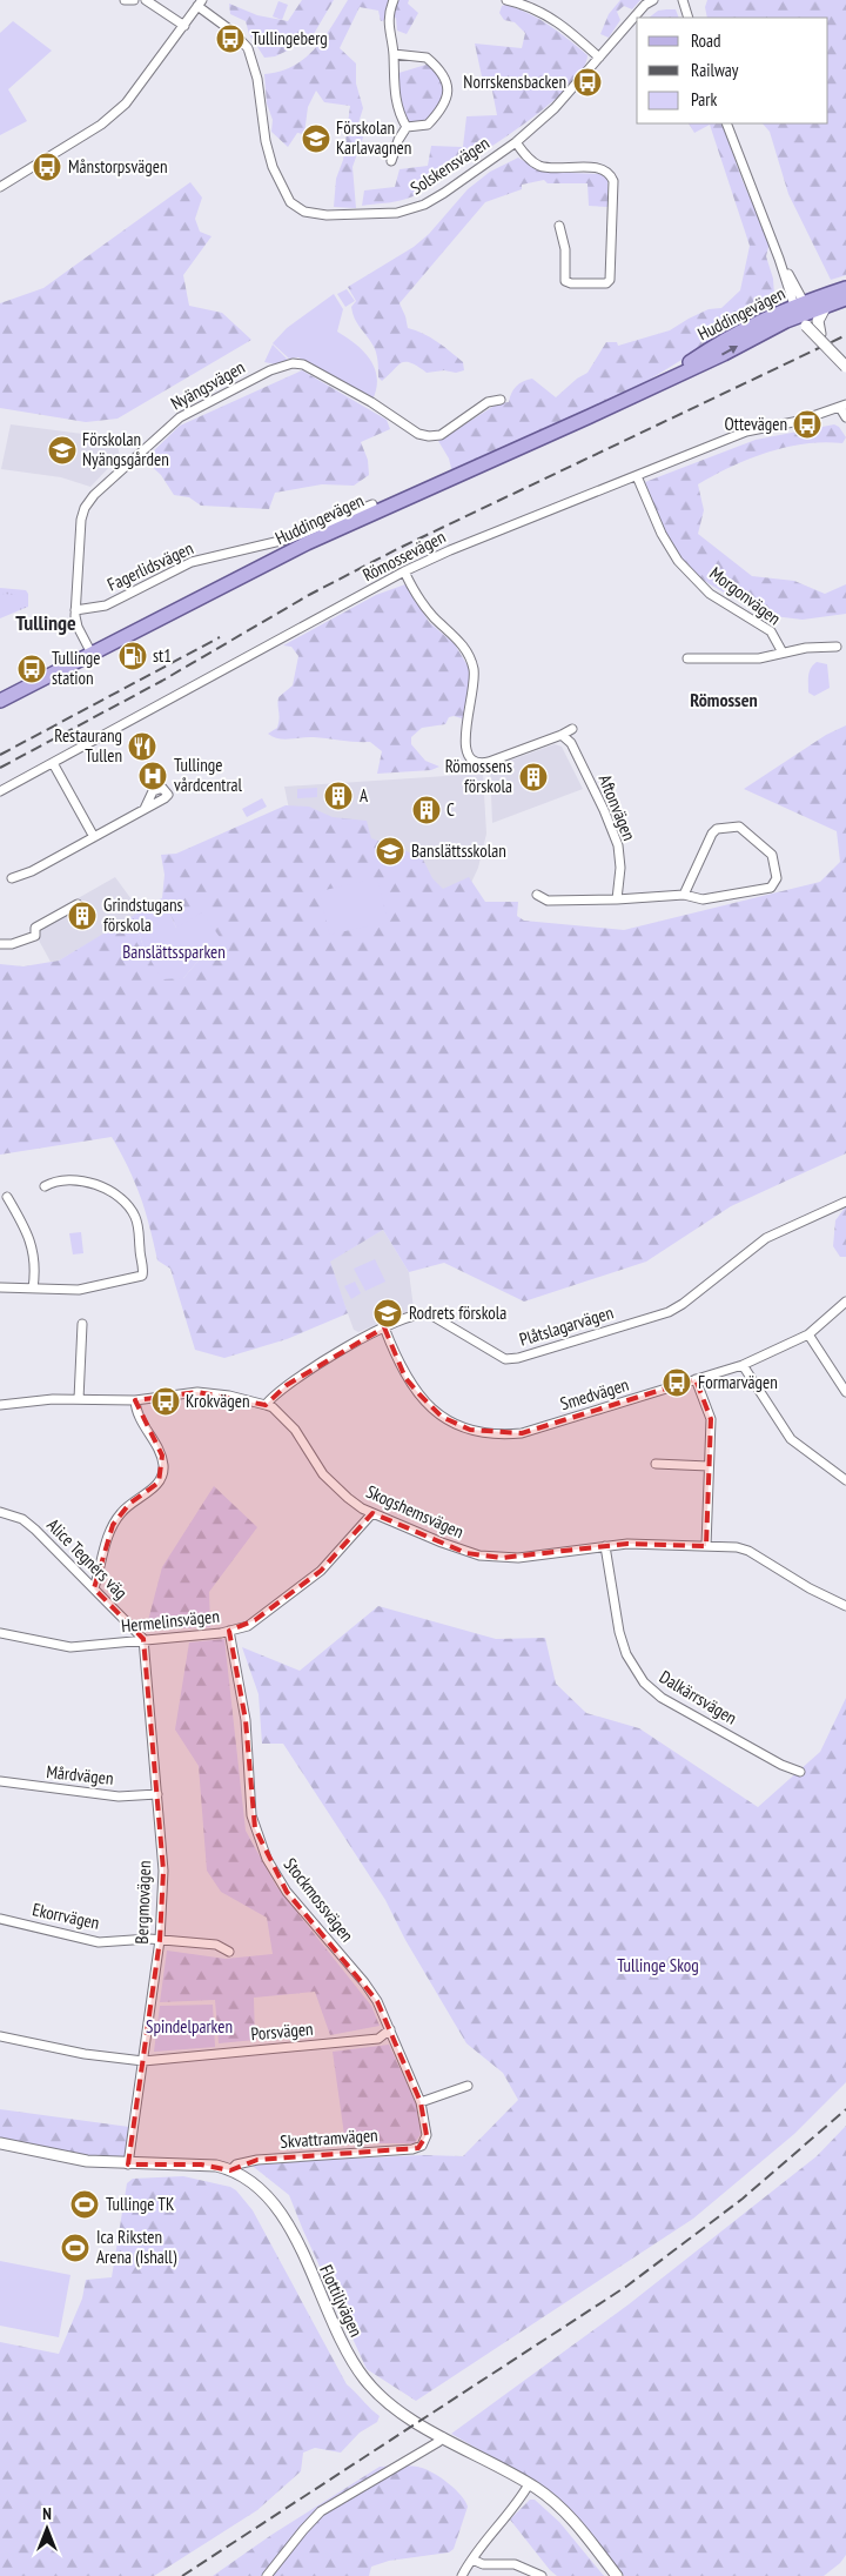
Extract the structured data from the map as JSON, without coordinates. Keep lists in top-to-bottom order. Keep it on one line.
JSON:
{"streets":{"main road":["Huddingevägen"],"street":["Solskensvägen","Nyängsvägen","Römossevägen","Fagerlidsvägen","Morgonvägen","Aftonvägen","Plåtslagarvägen","Smedvägen","Skogshemsvägen","Alice Tegnérs väg","Hermelinsvägen","Dalkärrsvägen","Mårdvägen","Stockmossvägen","Bergmovägen","Ekorrvägen","Porsvägen","Skvattramvägen","Flottiljvägen"]},"crossings":[["Huddingevägen","Nyängsvägen"],["Nyängsvägen","Fagerlidsvägen"],["Römossevägen","Morgonvägen"],["Plåtslagarvägen","Smedvägen"],["Plåtslagarvägen","Skogshemsvägen"],["Skogshemsvägen","Hermelinsvägen"],["Skogshemsvägen","Dalkärrsvägen"],["Alice Tegnérs väg","Hermelinsvägen"],["Alice Tegnérs väg","Bergmovägen"],["Hermelinsvägen","Stockmossvägen"],["Hermelinsvägen","Bergmovägen"],["Mårdvägen","Bergmovägen"],["Stockmossvägen","Porsvägen"],["Stockmossvägen","Skvattramvägen"],["Bergmovägen","Ekorrvägen"],["Bergmovägen","Porsvägen"],["Bergmovägen","Flottiljvägen"],["Skvattramvägen","Flottiljvägen"]],"districts":["Tullinge","Römossen"],"parks":["Banslättssparken","Tullinge Skog","Spindelparken"],"places":{"bus stop":["Tullingeberg","Norrskensbacken","Månstorpsvägen","Ottevägen","Tullinge station","Formarvägen","Krokvägen"],"school or university":["Förskolan Karlavagnen","Förskolan Nyängsgården","Banslättsskolan","Rodrets förskola"],"fuel station":["st1"],"restaurant":["Restaurang Tullen"],"hospital":["Tullinge vårdcentral"],"building":["Römossens förskola","A","C","Grindstugans förskola"],"sports":["Tullinge TK","Ica Riksten Arena (Ishall)"]},"legend":["Road","Railway","Park"],"north":"top"}
